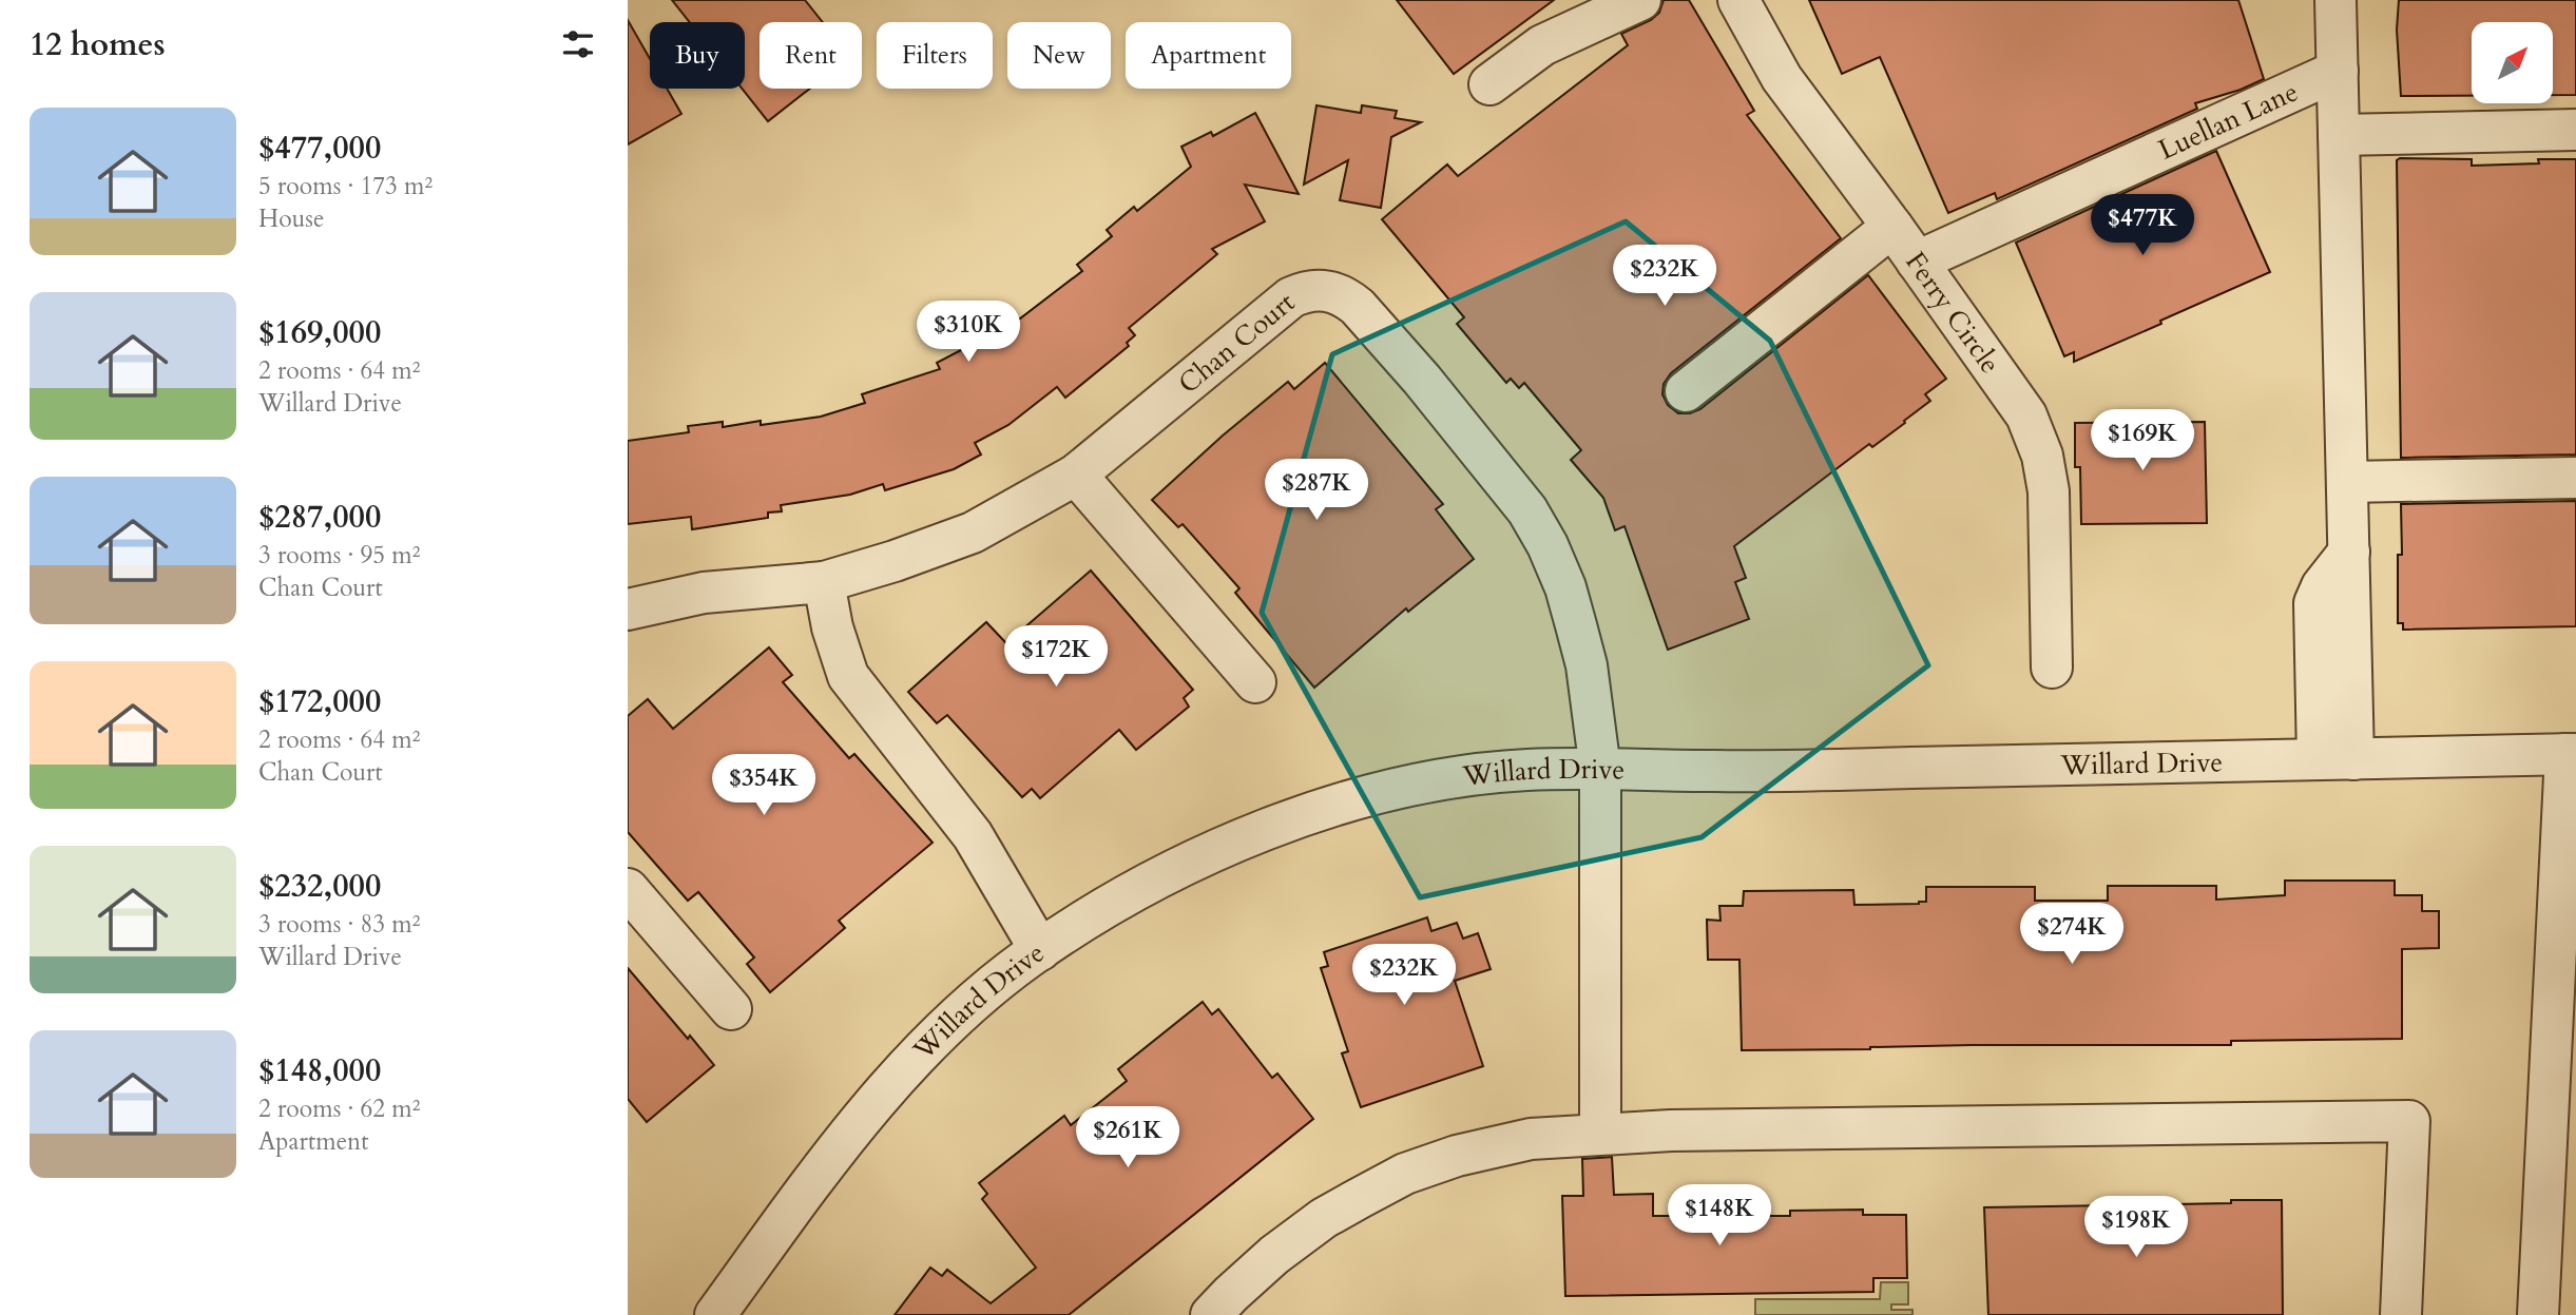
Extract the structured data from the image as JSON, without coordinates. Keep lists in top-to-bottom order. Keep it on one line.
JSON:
{"streets":{"street":["Luellan Lane","Ferry Circle","Chan Court","Willard Drive"]},"crossings":[["Luellan Lane","Ferry Circle"],["Chan Court","Willard Drive"]],"north":"top right","page":{"heading":"12 homes","chip":["Buy","Rent","Filters","New","Apartment"],"list":[{"name":"$477,000","note":"5 rooms · 173 m² · House"},{"name":"$169,000","note":"2 rooms · 64 m² · Willard Drive"},{"name":"$287,000","note":"3 rooms · 95 m² · Chan Court"},{"name":"$172,000","note":"2 rooms · 64 m² · Chan Court"},{"name":"$232,000","note":"3 rooms · 83 m² · Willard Drive"},{"name":"$148,000","note":"2 rooms · 62 m² · Apartment"}],"price":["$477K","$232K","$310K","$169K","$287K","$172K","$354K","$274K","$232K","$261K","$148K","$198K"]}}
